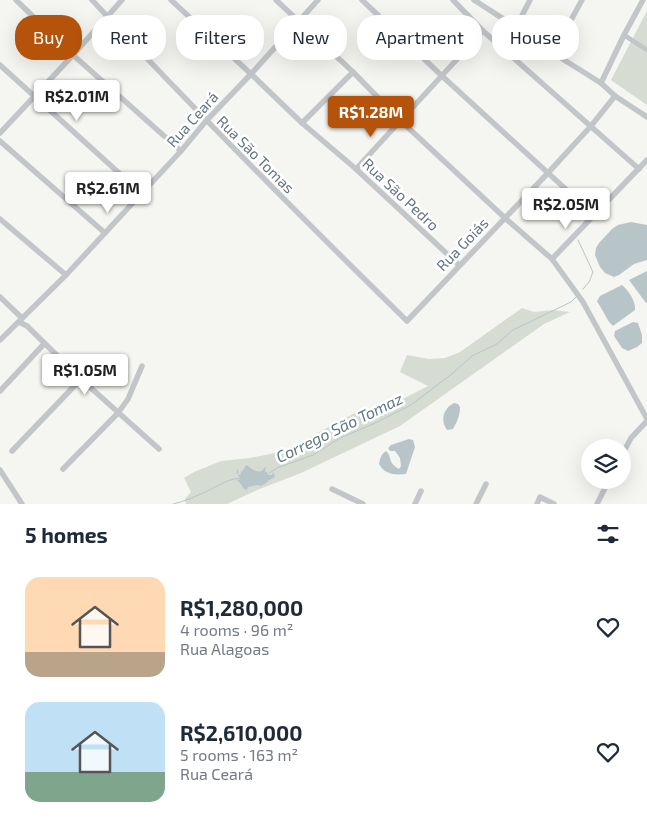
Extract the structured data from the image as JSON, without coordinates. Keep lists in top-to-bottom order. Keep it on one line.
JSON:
{"streets":{"street":["Rua Ceará","Rua São Tomas","Rua São Pedro","Rua Goiás"]},"crossings":[["Rua Ceará","Rua São Tomas"],["Rua Ceará","Rua São Pedro"],["Rua São Tomas","Rua Goiás"],["Rua São Pedro","Rua Goiás"]],"water":["Corrego São Tomaz"],"page":{"chip":["Buy","Rent","Filters","New","Apartment","House"],"price":["R$2.01M","R$1.28M","R$2.61M","R$2.05M","R$1.05M"],"heading":"5 homes","list":[{"name":"R$1,280,000","note":"4 rooms · 96 m² · Rua Alagoas"},{"name":"R$2,610,000","note":"5 rooms · 163 m² · Rua Ceará"}]}}
